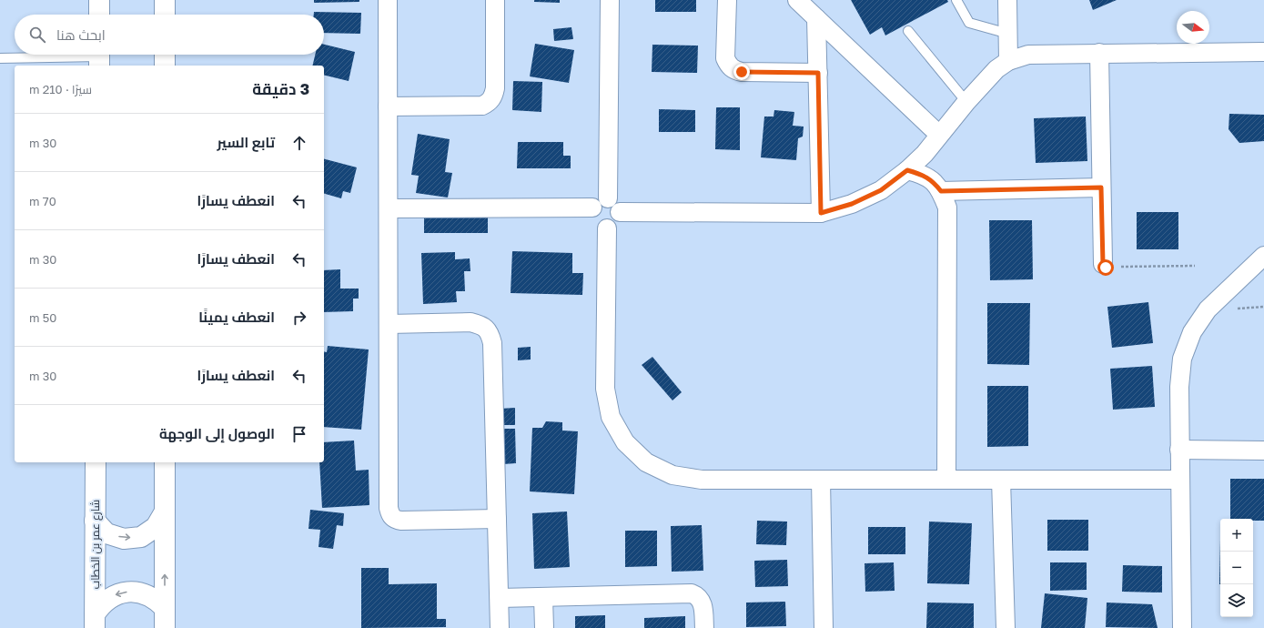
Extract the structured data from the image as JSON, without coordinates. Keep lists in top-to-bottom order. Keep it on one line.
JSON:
{"streets":{"street":["شارع عمر بن الخطاب"]},"north":"right","page":{"search":"ابحث هنا","heading":["3 دقيقة","سيرًا · 210 m"],"list":[["تابع السير","30 m"],["انعطف يسارًا","70 m"],["انعطف يسارًا","30 m"],["انعطف يمينًا","50 m"],["انعطف يسارًا","30 m"],"الوصول إلى الوجهة"],"map_buttons":["+","−"]}}
